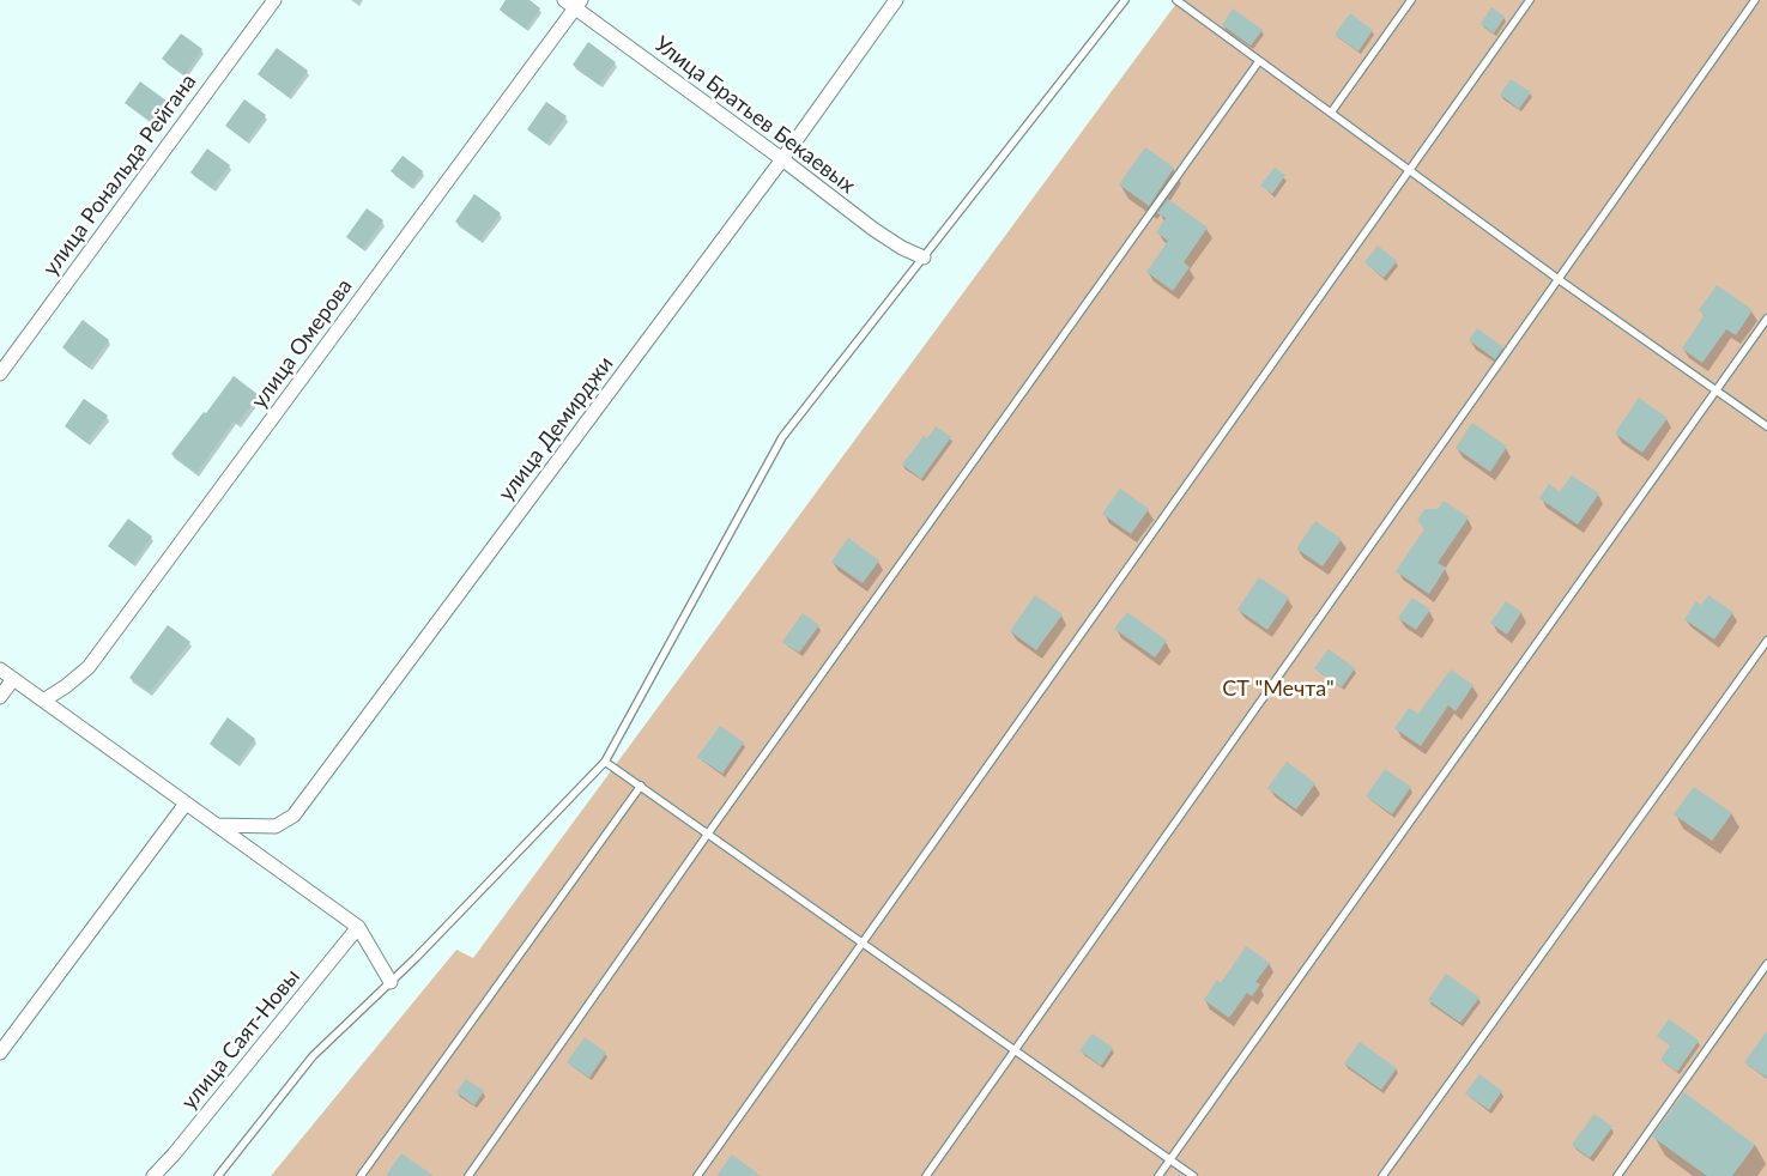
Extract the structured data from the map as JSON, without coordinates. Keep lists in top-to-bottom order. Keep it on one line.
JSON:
{"streets":{"street":["Улица Братьев Бекаевых","улица Рональда Рейгана","улица Омерова","улица Демирджи","улица Саят-Новы"]},"crossings":[["Улица Братьев Бекаевых","улица Омерова"],["Улица Братьев Бекаевых","улица Демирджи"]],"parks":["СТ \"Мечта\""]}
